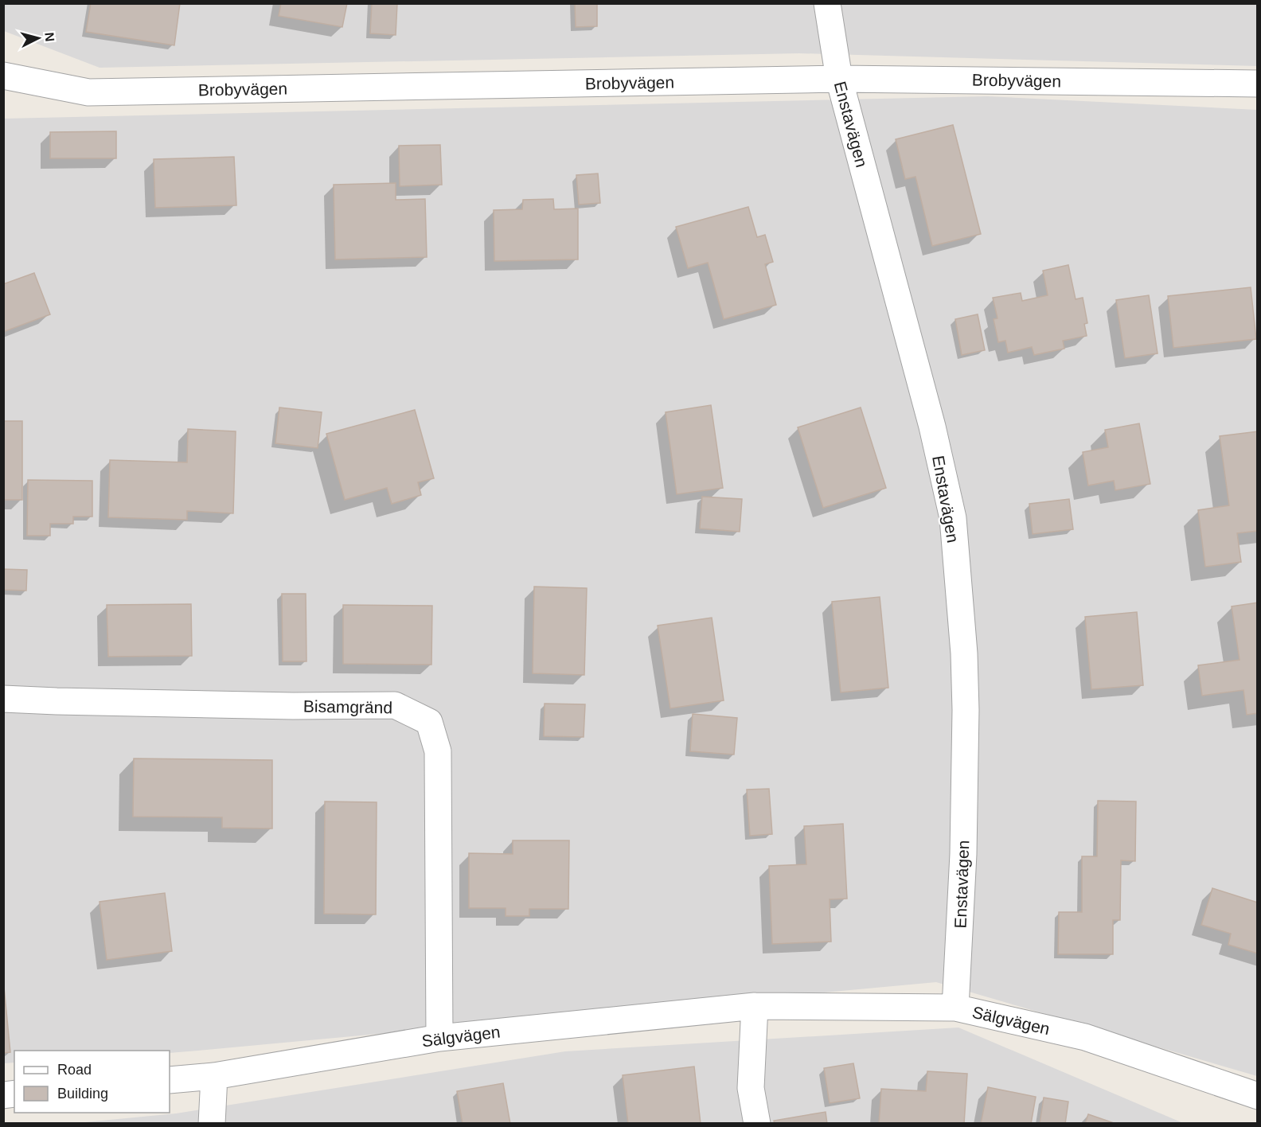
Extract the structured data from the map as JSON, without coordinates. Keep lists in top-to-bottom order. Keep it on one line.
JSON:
{"streets":{"street":["Brobyvägen","Enstavägen","Bisamgränd","Sälgvägen"]},"crossings":[["Brobyvägen","Enstavägen"],["Enstavägen","Sälgvägen"],["Bisamgränd","Sälgvägen"]],"legend":["Road","Building"],"north":"right"}
